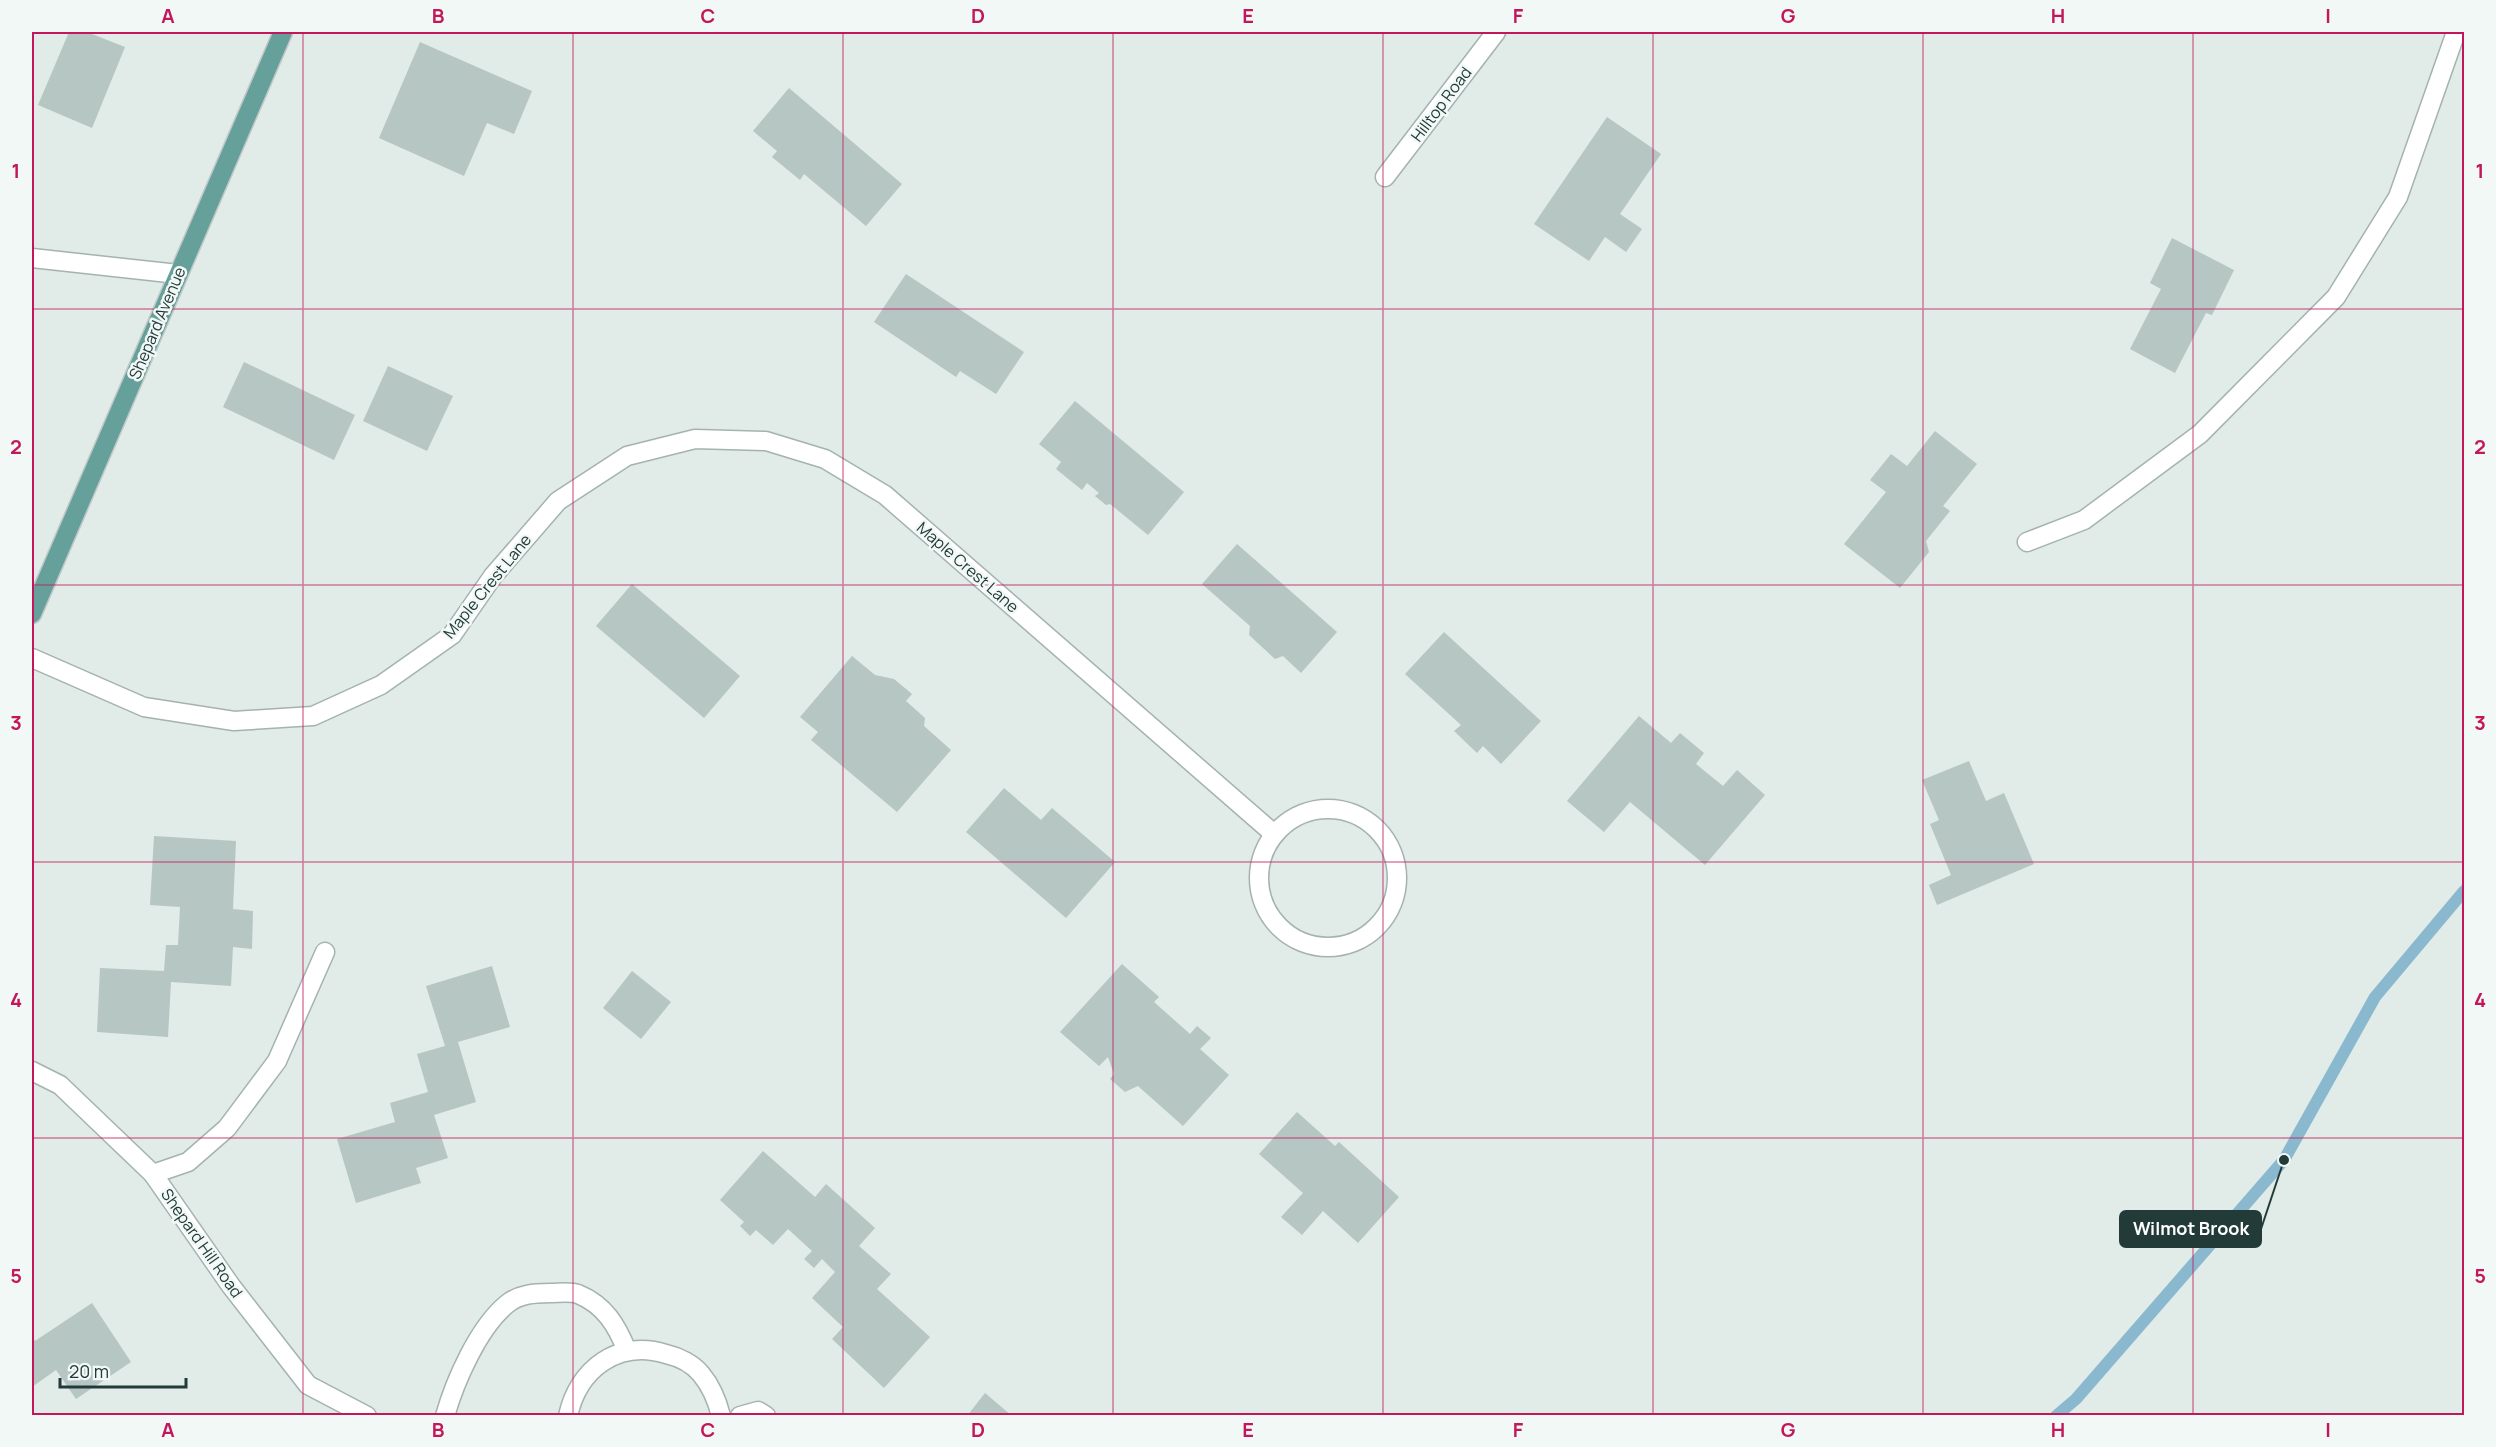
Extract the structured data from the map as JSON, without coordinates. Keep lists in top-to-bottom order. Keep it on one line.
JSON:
{"streets":{"main road":["Shepard Avenue"],"street":["Hilltop Road","Maple Crest Lane","Shepard Hill Road"]},"places":["Wilmot Brook"],"scale_bar":"20 m","grid":{"columns":["A","B","C","D","E","F","G","H","I"],"rows":["1","2","3","4","5"]}}
